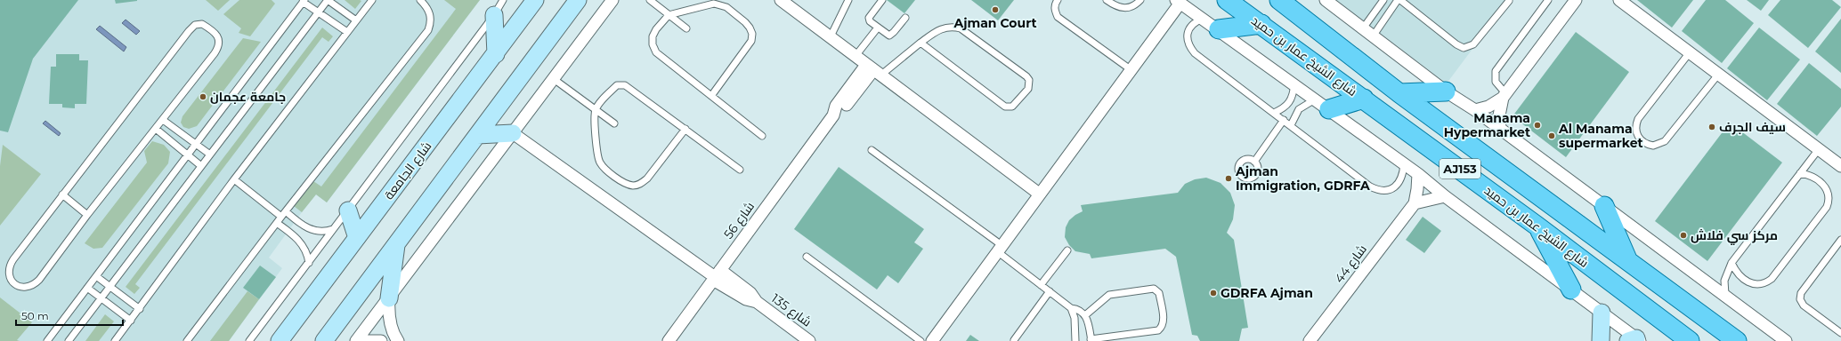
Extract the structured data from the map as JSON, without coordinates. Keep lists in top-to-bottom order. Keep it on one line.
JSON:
{"streets":{"main road":["شارع الشيخ عمار بن حميد","AJ153","شارع الجامعة"],"street":["شارع 56","شارع 44","شارع 135"]},"crossings":[["شارع 56","شارع 135"]],"places":["Ajman Court","جامعة عجمان","Manama Hypermarket","سيف الجرف","Al Manama supermarket","Ajman Immigration, GDRFA","مركز سي فلاش","GDRFA Ajman"],"scale_bar":"50 m"}
